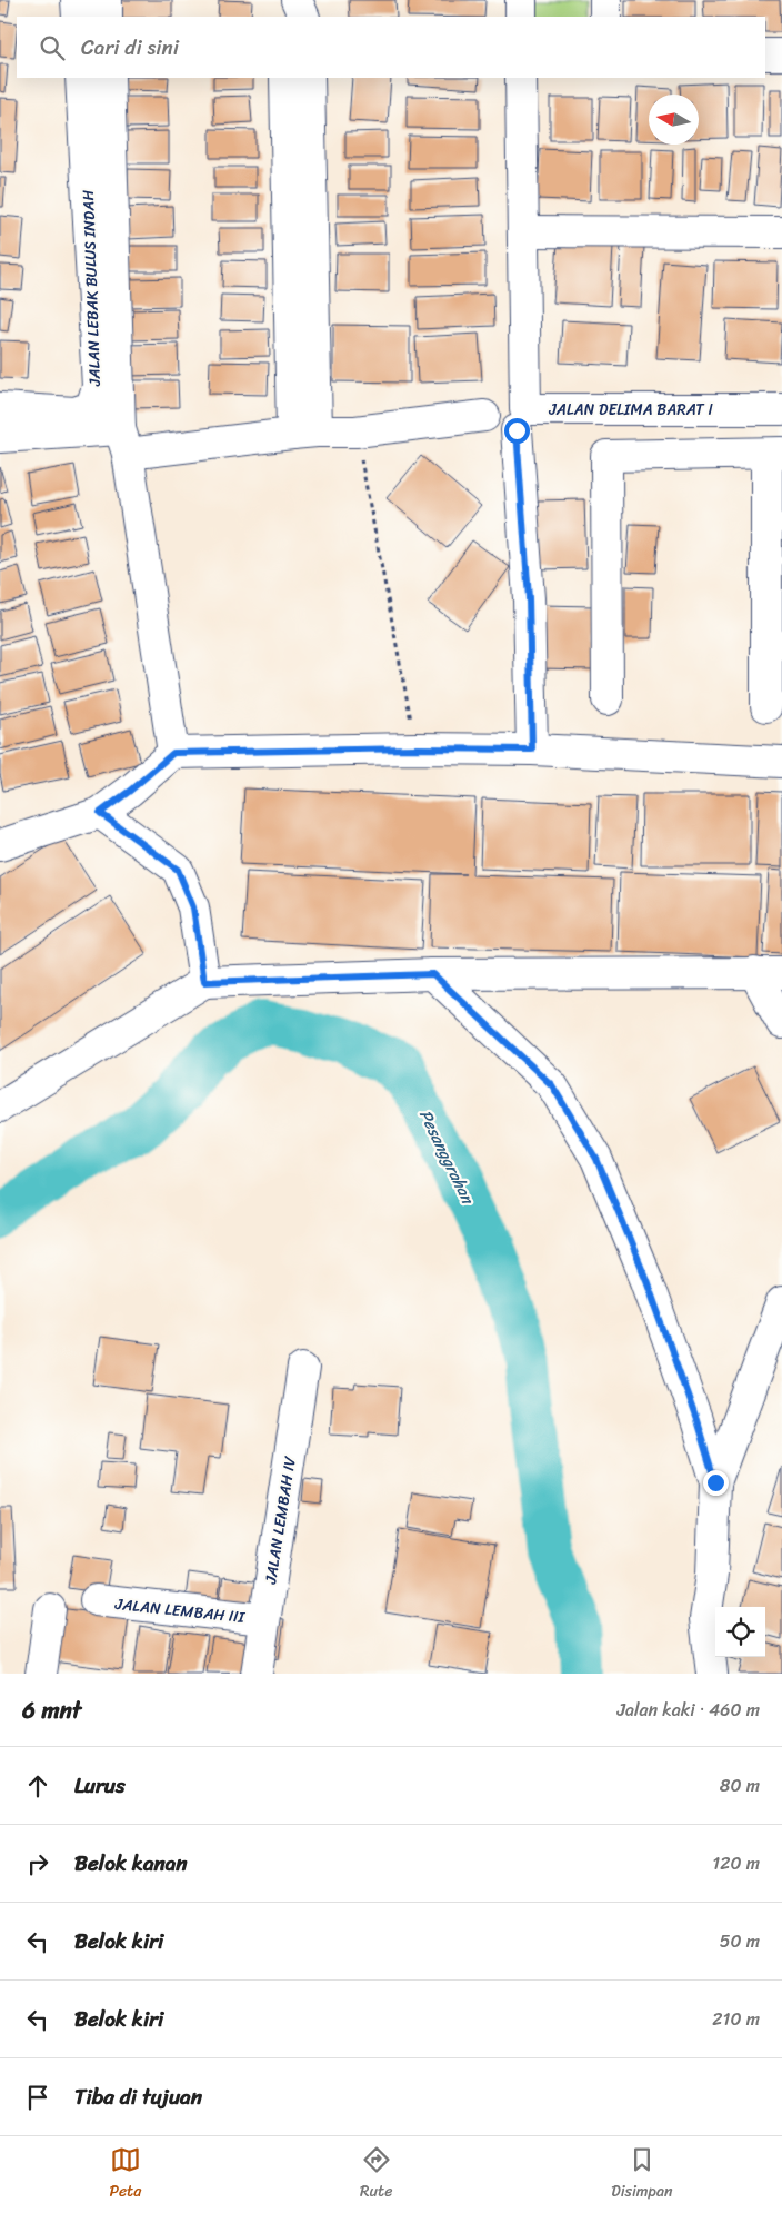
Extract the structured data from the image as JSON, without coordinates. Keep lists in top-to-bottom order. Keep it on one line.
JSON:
{"streets":{"street":["JALAN LEBAK BULUS INDAH","JALAN DELIMA BARAT I","JALAN LEMBAH IV","JALAN LEMBAH III"]},"crossings":[["JALAN LEMBAH IV","JALAN LEMBAH III"]],"water":["Pesanggrahan"],"north":"left","page":{"search":"Cari di sini","heading":["6 mnt","Jalan kaki · 460 m"],"list":[["Lurus","80 m"],["Belok kanan","120 m"],["Belok kiri","50 m"],["Belok kiri","210 m"],"Tiba di tujuan"],"nav":["Peta","Rute","Disimpan"]}}
